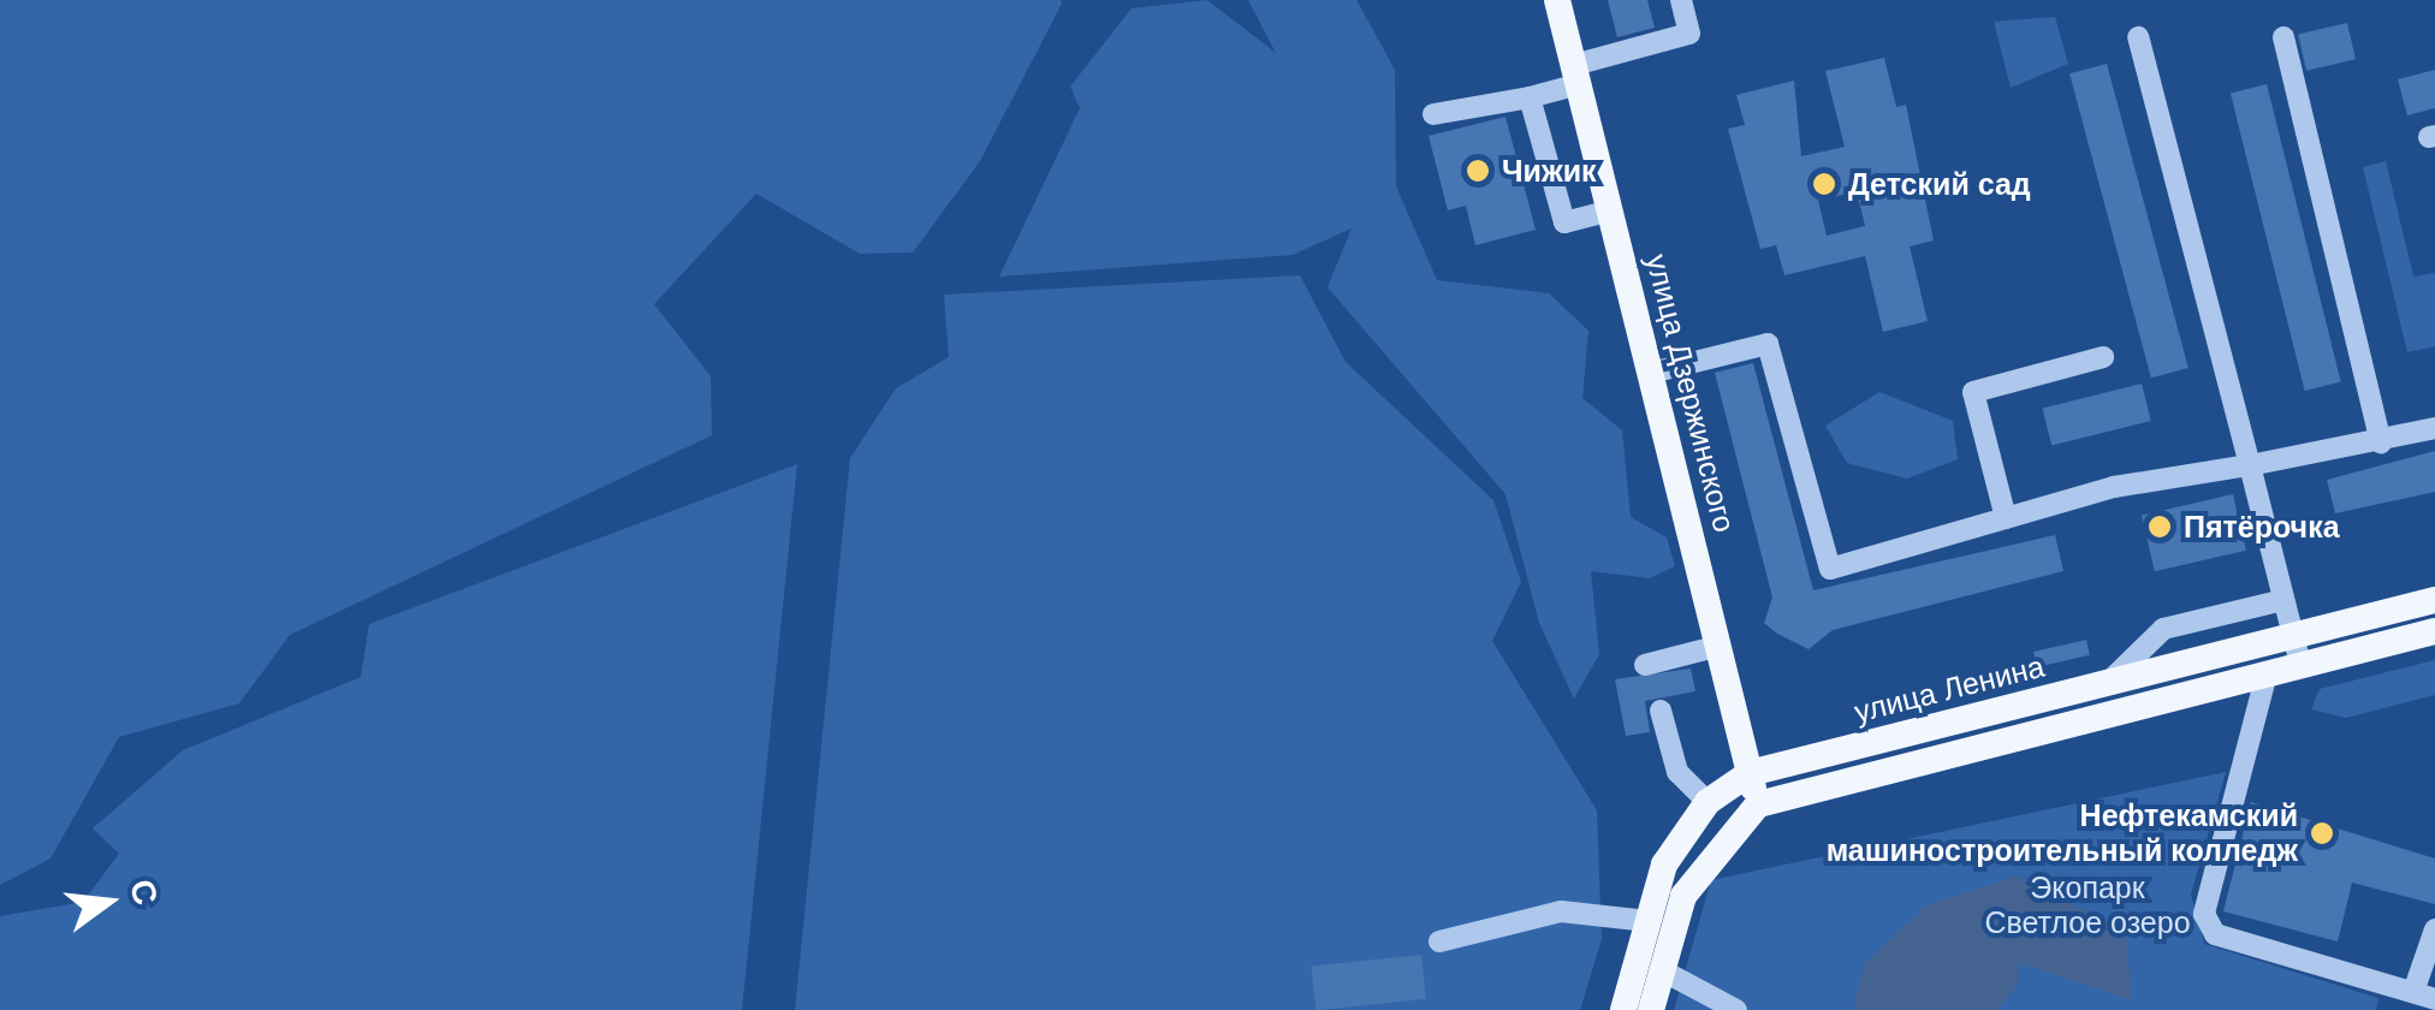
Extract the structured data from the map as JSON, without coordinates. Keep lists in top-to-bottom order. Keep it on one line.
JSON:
{"streets":{"main road":["улица Дзержинского","улица Ленина"]},"crossings":[["улица Дзержинского","улица Ленина"]],"parks":["Экопарк Светлое озеро"],"places":["Чижик","Детский сад","Пятёрочка","Нефтекамский машиностроительный колледж"],"north":"right"}
